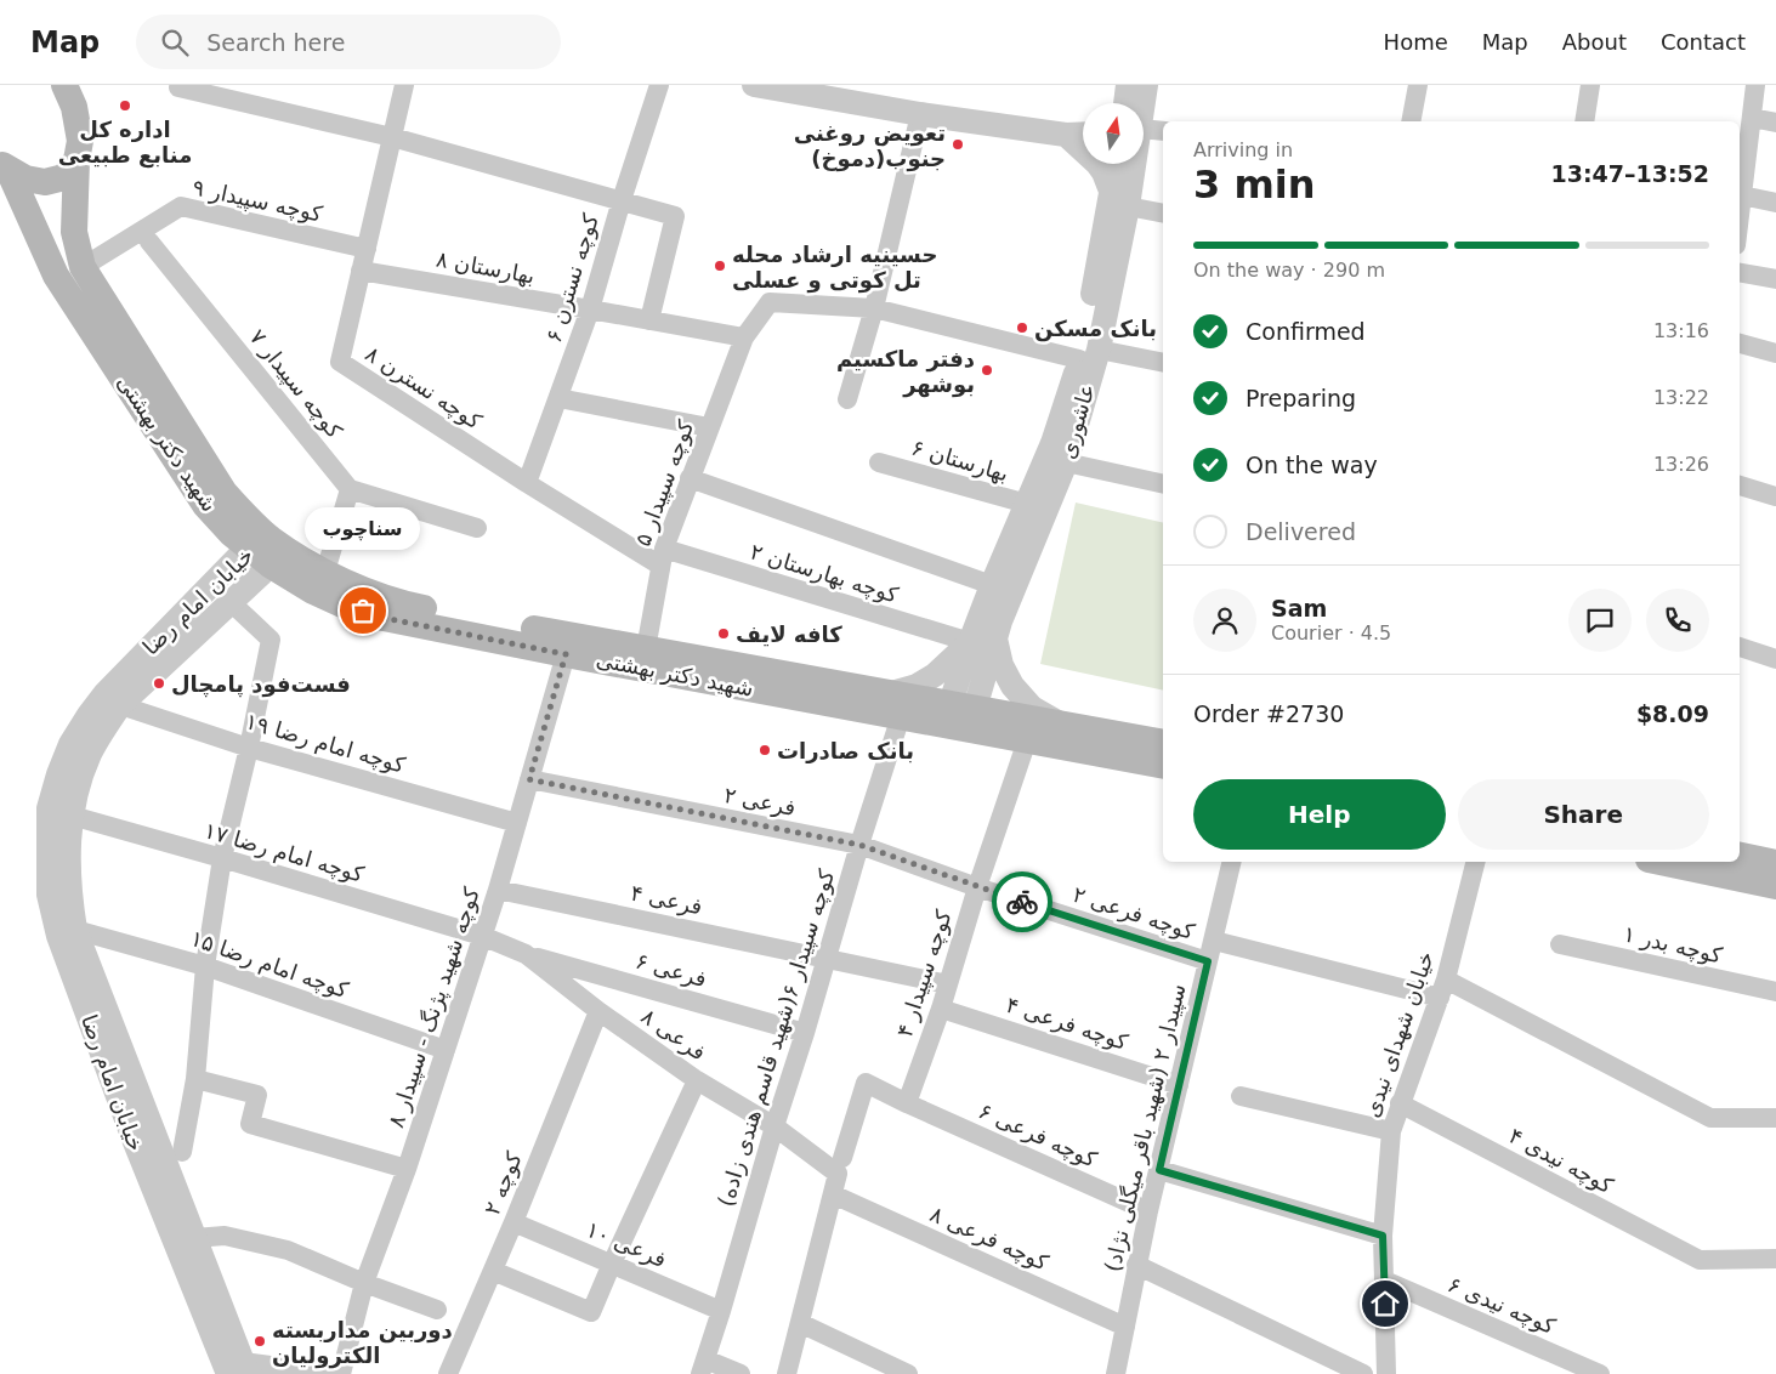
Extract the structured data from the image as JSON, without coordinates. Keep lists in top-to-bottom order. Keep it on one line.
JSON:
{"streets":{"main road":["شهید دکتر بهشتی"],"street":["کوچه سپیدار ۹","بهارستان ۸","کوچه نسترن ۶","کوچه سپیدار ۷","کوچه نسترن ۸","عاشوری","بهارستان ۶","کوچه سپیدار ۵","کوچه بهارستان ۲","خیابان امام رضا","کوچه امام رضا ۱۹","فرعی ۲","کوچه امام رضا ۱۷","فرعی ۴","کوچه فرعی ۲","کوچه بدر ۱","کوچه امام رضا ۱۵","فرعی ۶","کوچه سپیدار ۴","کوچه شهید پژنگ - سپیدار ۸","کوچه فرعی ۴","فرعی ۸","خیابان شهدای نیدی","کوچه سپیدار ۶(شهید قاسم هندی زاده)","سپیدار ۲ (شهید باقر میگلی نژاد)","کوچه فرعی ۶","کوچه نیدی ۴","کوچه ۲","کوچه فرعی ۸","فرعی ۱۰","کوچه نیدی ۶"]},"crossings":[["کوچه سپیدار ۹","کوچه نسترن ۸"],["کوچه سپیدار ۹","شهید دکتر بهشتی"],["بهارستان ۸","کوچه نسترن ۶"],["بهارستان ۸","کوچه نسترن ۸"],["بهارستان ۸","کوچه سپیدار ۵"],["کوچه نسترن ۶","کوچه نسترن ۸"],["کوچه نسترن ۸","کوچه سپیدار ۵"],["کوچه نسترن ۸","کوچه بهارستان ۲"],["عاشوری","شهید دکتر بهشتی"],["عاشوری","بهارستان ۶"],["عاشوری","کوچه بهارستان ۲"],["عاشوری","کوچه سپیدار ۶(شهید قاسم هندی زاده)"],["شهید دکتر بهشتی","کوچه سپیدار ۵"],["شهید دکتر بهشتی","خیابان امام رضا"],["شهید دکتر بهشتی","کوچه سپیدار ۴"],["شهید دکتر بهشتی","کوچه شهید پژنگ - سپیدار ۸"],["شهید دکتر بهشتی","کوچه سپیدار ۶(شهید قاسم هندی زاده)"],["کوچه سپیدار ۵","کوچه بهارستان ۲"],["خیابان امام رضا","کوچه امام رضا ۱۹"],["خیابان امام رضا","کوچه امام رضا ۱۷"],["خیابان امام رضا","کوچه امام رضا ۱۵"],["کوچه امام رضا ۱۹","کوچه شهید پژنگ - سپیدار ۸"],["فرعی ۲","کوچه فرعی ۲"],["فرعی ۲","کوچه سپیدار ۴"],["فرعی ۲","کوچه شهید پژنگ - سپیدار ۸"],["فرعی ۲","کوچه سپیدار ۶(شهید قاسم هندی زاده)"],["کوچه امام رضا ۱۷","کوچه شهید پژنگ - سپیدار ۸"],["کوچه امام رضا ۱۷","فرعی ۸"],["فرعی ۴","کوچه شهید پژنگ - سپیدار ۸"],["فرعی ۴","کوچه سپیدار ۶(شهید قاسم هندی زاده)"],["کوچه فرعی ۲","کوچه سپیدار ۴"],["کوچه فرعی ۲","سپیدار ۲ (شهید باقر میگلی نژاد)"],["کوچه امام رضا ۱۵","کوچه شهید پژنگ - سپیدار ۸"],["فرعی ۶","فرعی ۸"],["فرعی ۶","کوچه سپیدار ۶(شهید قاسم هندی زاده)"],["کوچه سپیدار ۴","کوچه فرعی ۴"],["کوچه سپیدار ۴","کوچه فرعی ۶"],["کوچه شهید پژنگ - سپیدار ۸","فرعی ۸"],["کوچه فرعی ۴","سپیدار ۲ (شهید باقر میگلی نژاد)"],["فرعی ۸","کوچه سپیدار ۶(شهید قاسم هندی زاده)"],["فرعی ۸","کوچه ۲"],["خیابان شهدای نیدی","کوچه نیدی ۴"],["خیابان شهدای نیدی","کوچه نیدی ۶"],["کوچه سپیدار ۶(شهید قاسم هندی زاده)","فرعی ۱۰"],["سپیدار ۲ (شهید باقر میگلی نژاد)","کوچه فرعی ۶"],["سپیدار ۲ (شهید باقر میگلی نژاد)","کوچه فرعی ۸"],["کوچه ۲","فرعی ۱۰"]],"places":["اداره کل منابع طبیعی","تعويض روغنی جنوب(دموخ)","حسینیه ارشاد محله تل کوتی و عسلی","بانک مسکن","دفتر ماکسیم بوشهر","سناچوب","کافه لایف","فست‌فود پامچال","بانک صادرات","دوربین مداربسته الکترولیان"],"north":"top","page":{"header":"Map","search":"Search here","nav":["Home","Map","About","Contact"],"heading":["3 min","Arriving in","13:47–13:52"],"panel":["Sam","Courier · 4.5","Order #2730","$8.09"],"bar":"On the way · 290 m","list":[["Confirmed","13:16"],["Preparing","13:22"],["On the way","13:26"],"Delivered"],"bubble":"سناچوب","buttons":["Help","Share"]}}
